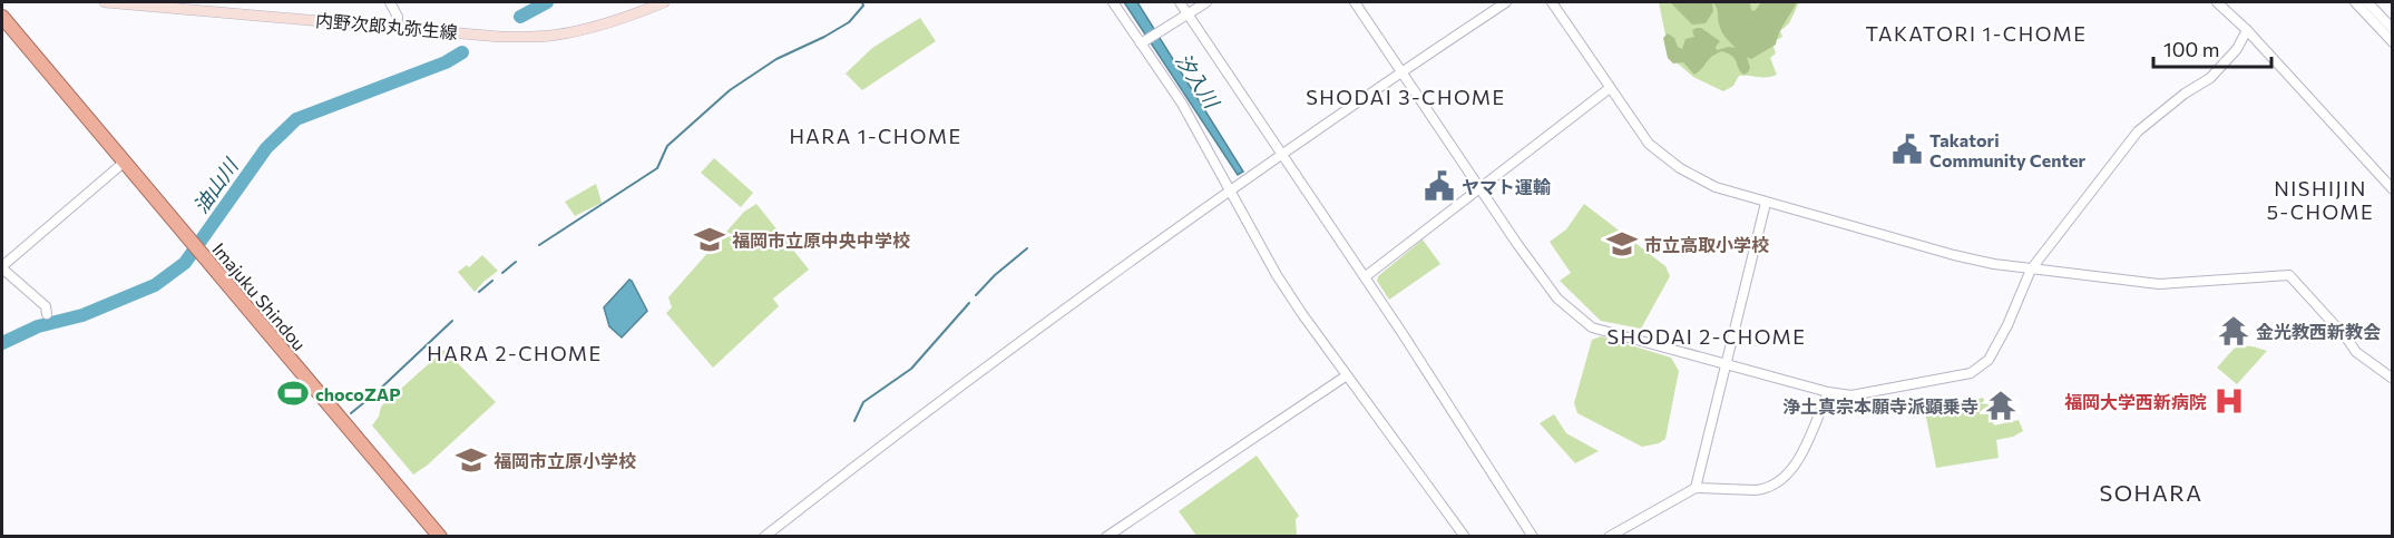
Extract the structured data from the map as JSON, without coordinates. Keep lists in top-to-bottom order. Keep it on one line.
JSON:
{"streets":{"highway":["Imajuku Shindou"],"main road":["内野次郎丸弥生線"]},"districts":["TAKATORI 1-CHOME","SHODAI 3-CHOME","HARA 1-CHOME","NISHIJIN 5-CHOME","SHODAI 2-CHOME","HARA 2-CHOME","SOHARA"],"water":["汐入川","油山川"],"places":{"public building":["Takatori Community Center","ヤマト運輸"],"school or university":["福岡市立原中央中学校","市立高取小学校","福岡市立原小学校"],"temple":["金光教西新教会","浄土真宗本願寺派顕乗寺"],"sports":["chocoZAP"],"hospital":["福岡大学西新病院"]},"scale_bar":"100 m"}
